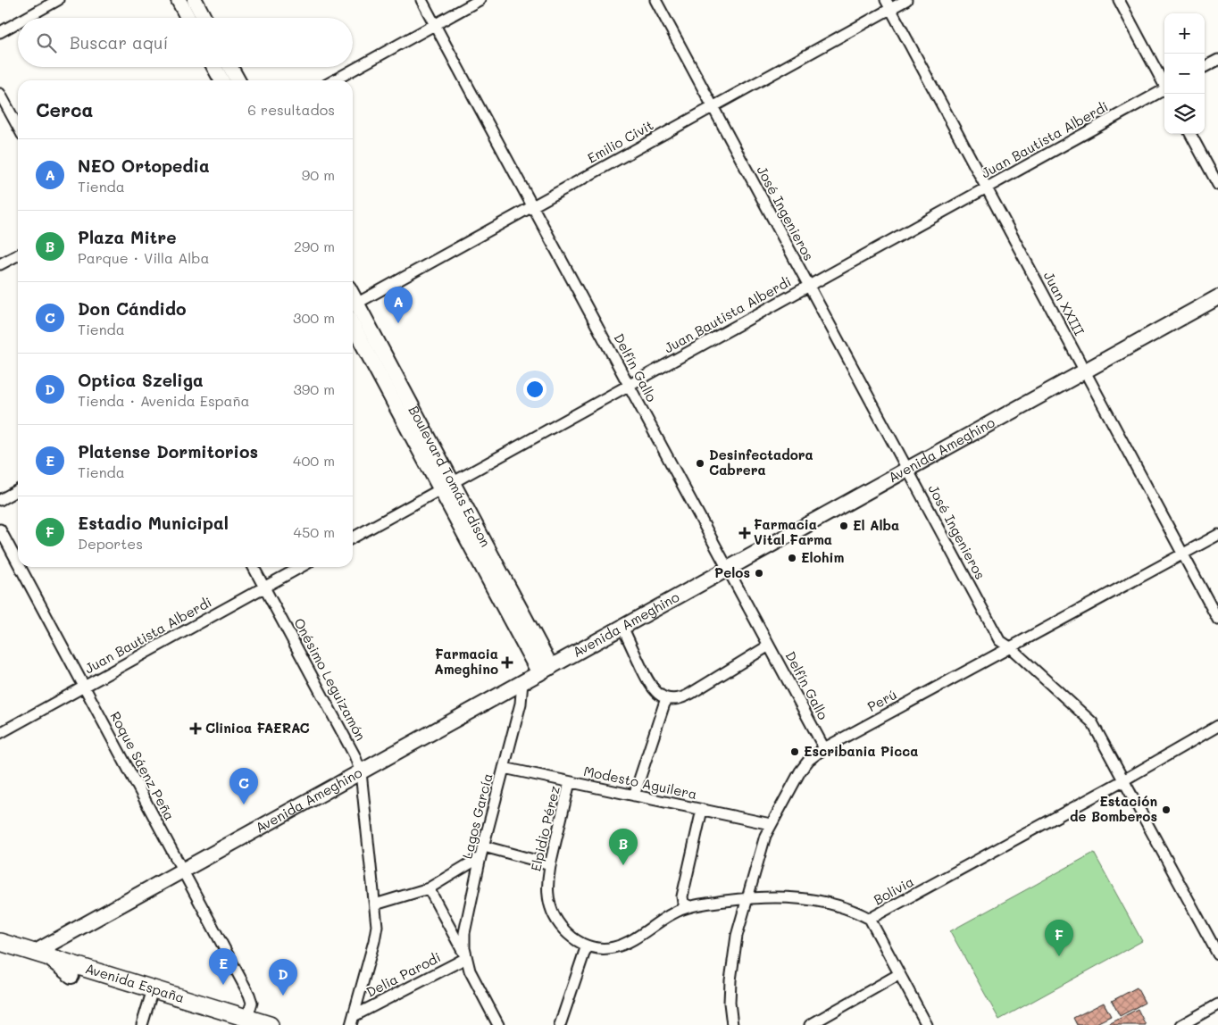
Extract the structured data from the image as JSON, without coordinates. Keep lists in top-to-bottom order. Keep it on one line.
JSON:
{"streets":{"main road":["Avenida Ameghino","Boulevard Tomás Edison","Avenida España"],"street":["Juan Bautista Alberdi","Emilio Civit","José Ingenieros","Juan XXIII","Delfín Gallo","Onésimo Leguizamón","Perú","Roque Sáenz Peña","Modesto Aguilera","Lagos García","Elpidio Pérez","Bolivia","Delia Parodi"]},"crossings":[["Juan Bautista Alberdi","José Ingenieros"],["Juan Bautista Alberdi","Juan XXIII"],["Juan Bautista Alberdi","Delfín Gallo"],["Juan Bautista Alberdi","Boulevard Tomás Edison"],["Juan Bautista Alberdi","Onésimo Leguizamón"],["Juan Bautista Alberdi","Roque Sáenz Peña"],["Emilio Civit","José Ingenieros"],["Emilio Civit","Juan XXIII"],["Emilio Civit","Delfín Gallo"],["Emilio Civit","Boulevard Tomás Edison"],["José Ingenieros","Avenida Ameghino"],["José Ingenieros","Perú"],["José Ingenieros","Bolivia"],["Juan XXIII","Avenida Ameghino"],["Juan XXIII","Perú"],["Delfín Gallo","Avenida Ameghino"],["Delfín Gallo","Perú"],["Avenida Ameghino","Boulevard Tomás Edison"],["Avenida Ameghino","Onésimo Leguizamón"],["Avenida Ameghino","Roque Sáenz Peña"],["Avenida Ameghino","Lagos García"],["Avenida Ameghino","Avenida España"],["Onésimo Leguizamón","Delia Parodi"],["Perú","Modesto Aguilera"],["Perú","Bolivia"],["Roque Sáenz Peña","Avenida España"],["Modesto Aguilera","Lagos García"],["Modesto Aguilera","Elpidio Pérez"],["Lagos García","Delia Parodi"],["Elpidio Pérez","Bolivia"]],"places":{"other":["Desinfectadora Cabrera","El Alba","Elohim","Pelos","Escribania Picca","Estación de Bomberos"],"health":["Farmacia Vital Farma","Farmacia Ameghino","Clinica FAERAC"]},"page":{"map_buttons":["+","−"],"search":"Buscar aquí","heading":["Cerca","6 resultados"],"list":[{"mark":"A","name":"NEO Ortopedia","note":"Tienda","value":"90 m"},{"mark":"B","name":"Plaza Mitre","note":"Parque · Villa Alba","value":"290 m"},{"mark":"C","name":"Don Cándido","note":"Tienda","value":"300 m"},{"mark":"D","name":"Optica Szeliga","note":"Tienda · Avenida España","value":"390 m"},{"mark":"E","name":"Platense Dormitorios","note":"Tienda","value":"400 m"},{"mark":"F","name":"Estadio Municipal","note":"Deportes","value":"450 m"}],"pins":["A","C","B","F","E","D"]}}
